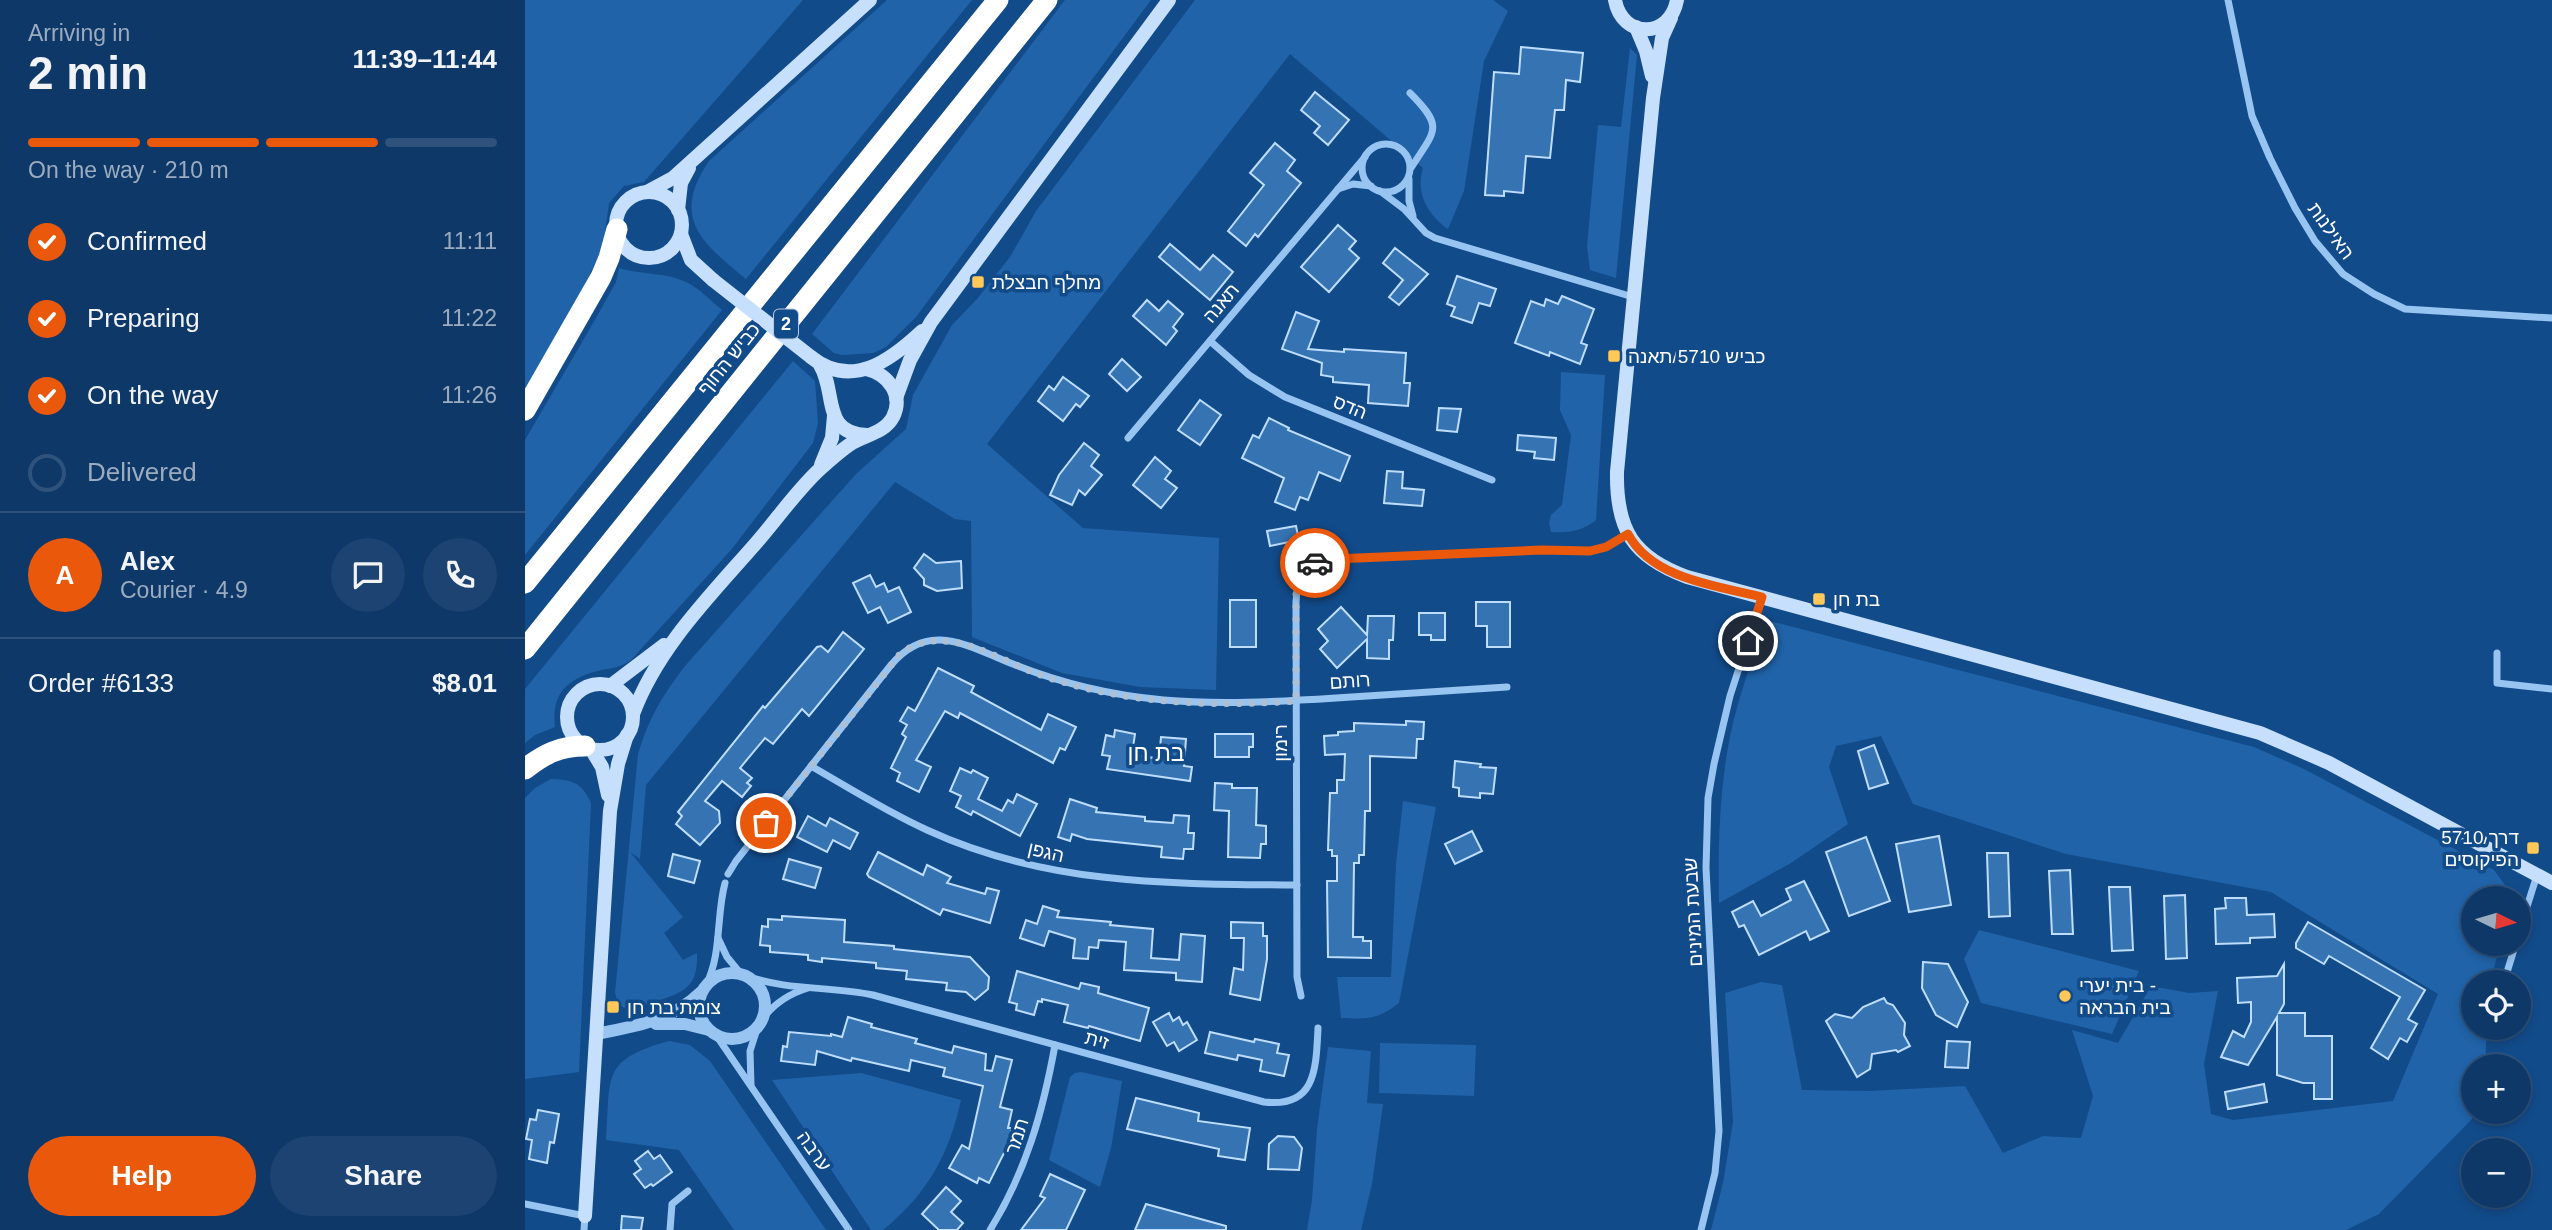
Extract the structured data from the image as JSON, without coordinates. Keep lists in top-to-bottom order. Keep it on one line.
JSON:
{"streets":{"highway":["2","כביש החוף"],"street":["האילנות","תאנה","הדס","רותם","רימון","הגפן","שבעת המינים","זית","תמר","ערבה"]},"crossings":[["תאנה","הדס"],["רותם","רימון"],["רותם","הגפן"],["רותם","זית"],["רותם","ערבה"],["רימון","הגפן"],["זית","תמר"],["זית","ערבה"]],"districts":["בת חן"],"places":{"transit":["מחלף חבצלת","כביש 5710/תאנה","בת חן","5710/דרך הפיקוסים","צומת בת חן"],"other":["בית יערי - בית הבראה"]},"north":"right","page":{"heading":["2 min","Arriving in","11:39–11:44"],"panel":["Alex","Courier · 4.9","Order #6133","$8.01"],"bar":"On the way · 210 m","list":[["Confirmed","11:11"],["Preparing","11:22"],["On the way","11:26"],"Delivered"],"round":"A","map_buttons":["+","−"],"buttons":["Help","Share"]}}
